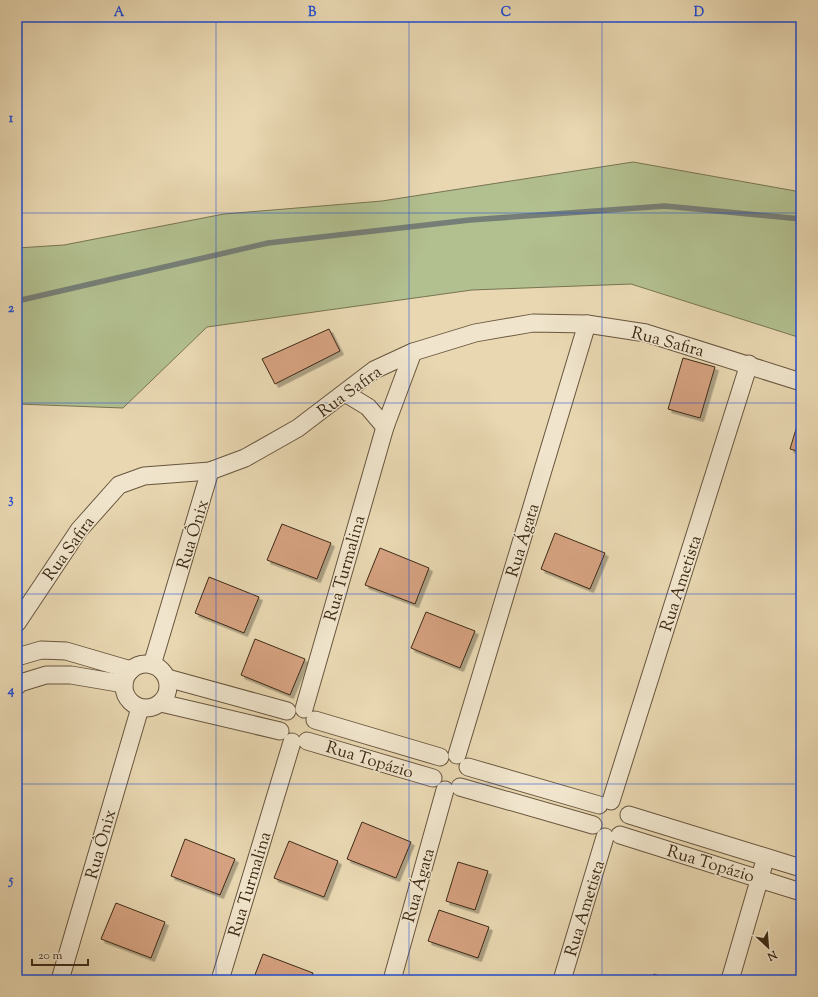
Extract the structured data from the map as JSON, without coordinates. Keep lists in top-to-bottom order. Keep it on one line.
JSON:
{"streets":{"street":["Rua Safira","Rua Ônix","Rua Ágata","Rua Turmalina","Rua Ametista","Rua Topázio"]},"crossings":[["Rua Safira","Rua Ônix"],["Rua Safira","Rua Ágata"],["Rua Safira","Rua Turmalina"],["Rua Safira","Rua Ametista"],["Rua Ônix","Rua Topázio"],["Rua Ágata","Rua Topázio"],["Rua Turmalina","Rua Topázio"],["Rua Ametista","Rua Topázio"]],"scale_bar":"20 m","north":"bottom right","grid":{"columns":["A","B","C","D"],"rows":["1","2","3","4","5"]}}
